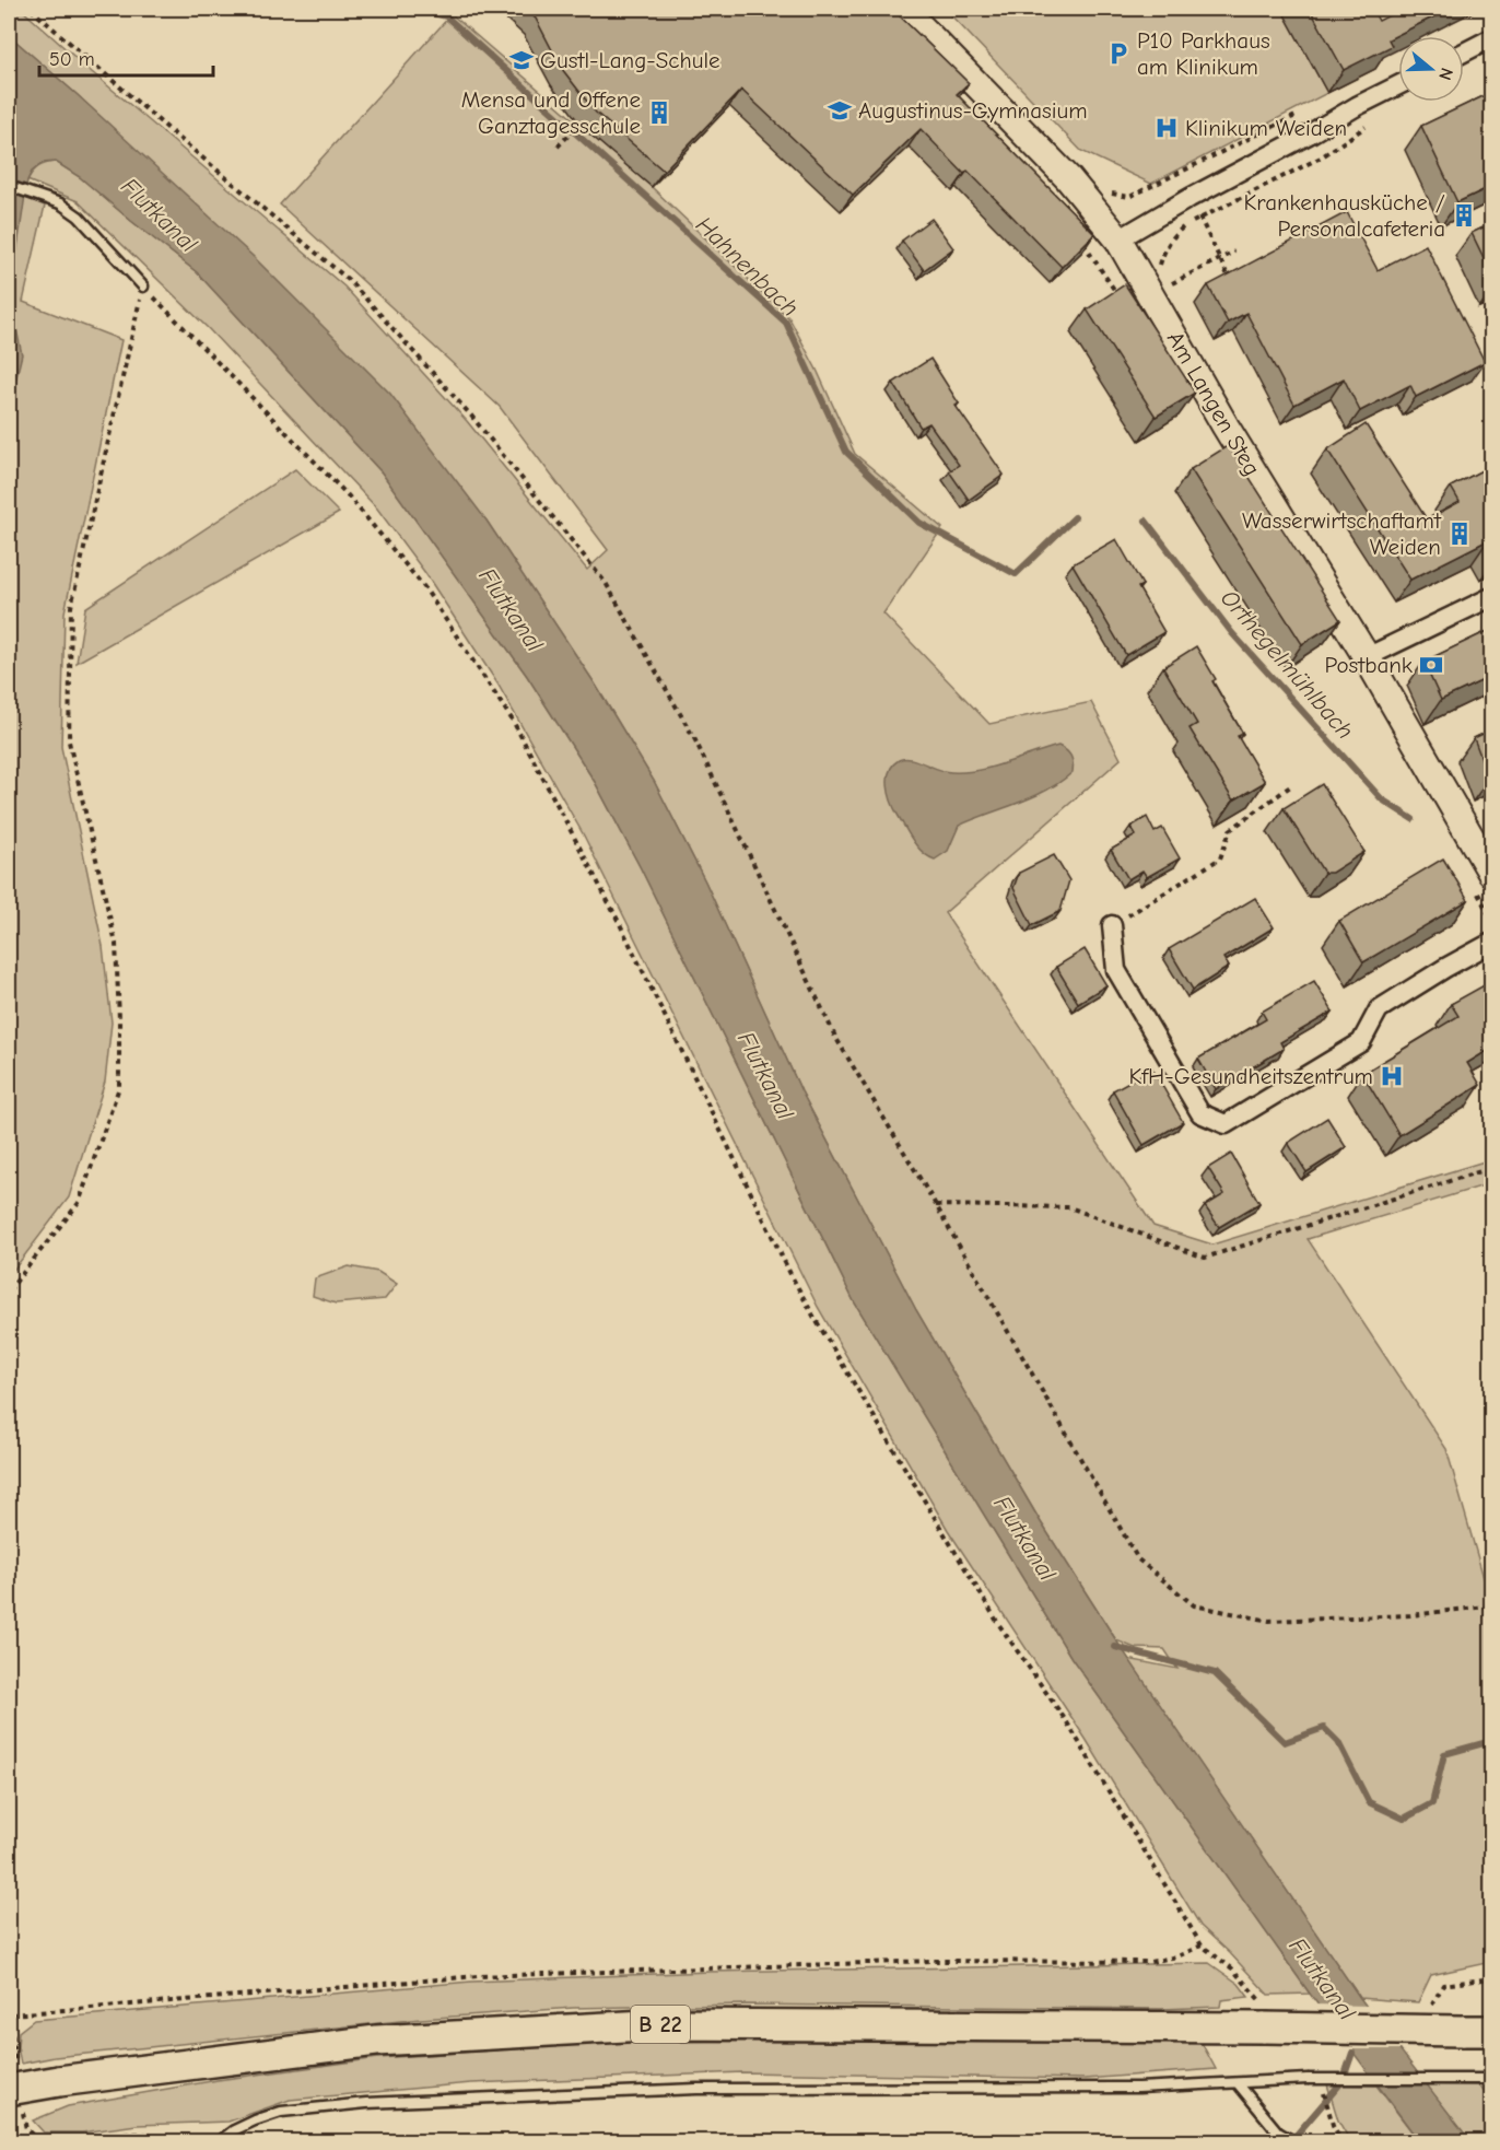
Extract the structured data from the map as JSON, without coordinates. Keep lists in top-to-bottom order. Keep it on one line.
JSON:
{"streets":{"main road":["B 22"],"street":["Am Langen Steg"]},"water":["Flutkanal","Hahnenbach","Orthegelmühlbach"],"places":{"parking":["P10 Parkhaus am Klinikum"],"school or university":["Gustl-Lang-Schule","Augustinus-Gymnasium"],"building":["Mensa und Offene Ganztagesschule","Krankenhausküche / Personalcafeteria","Wasserwirtschaftamt Weiden"],"hospital":["Klinikum Weiden","KfH-Gesundheitszentrum"],"bank":["Postbank"]},"scale_bar":"50 m","north":"right"}
